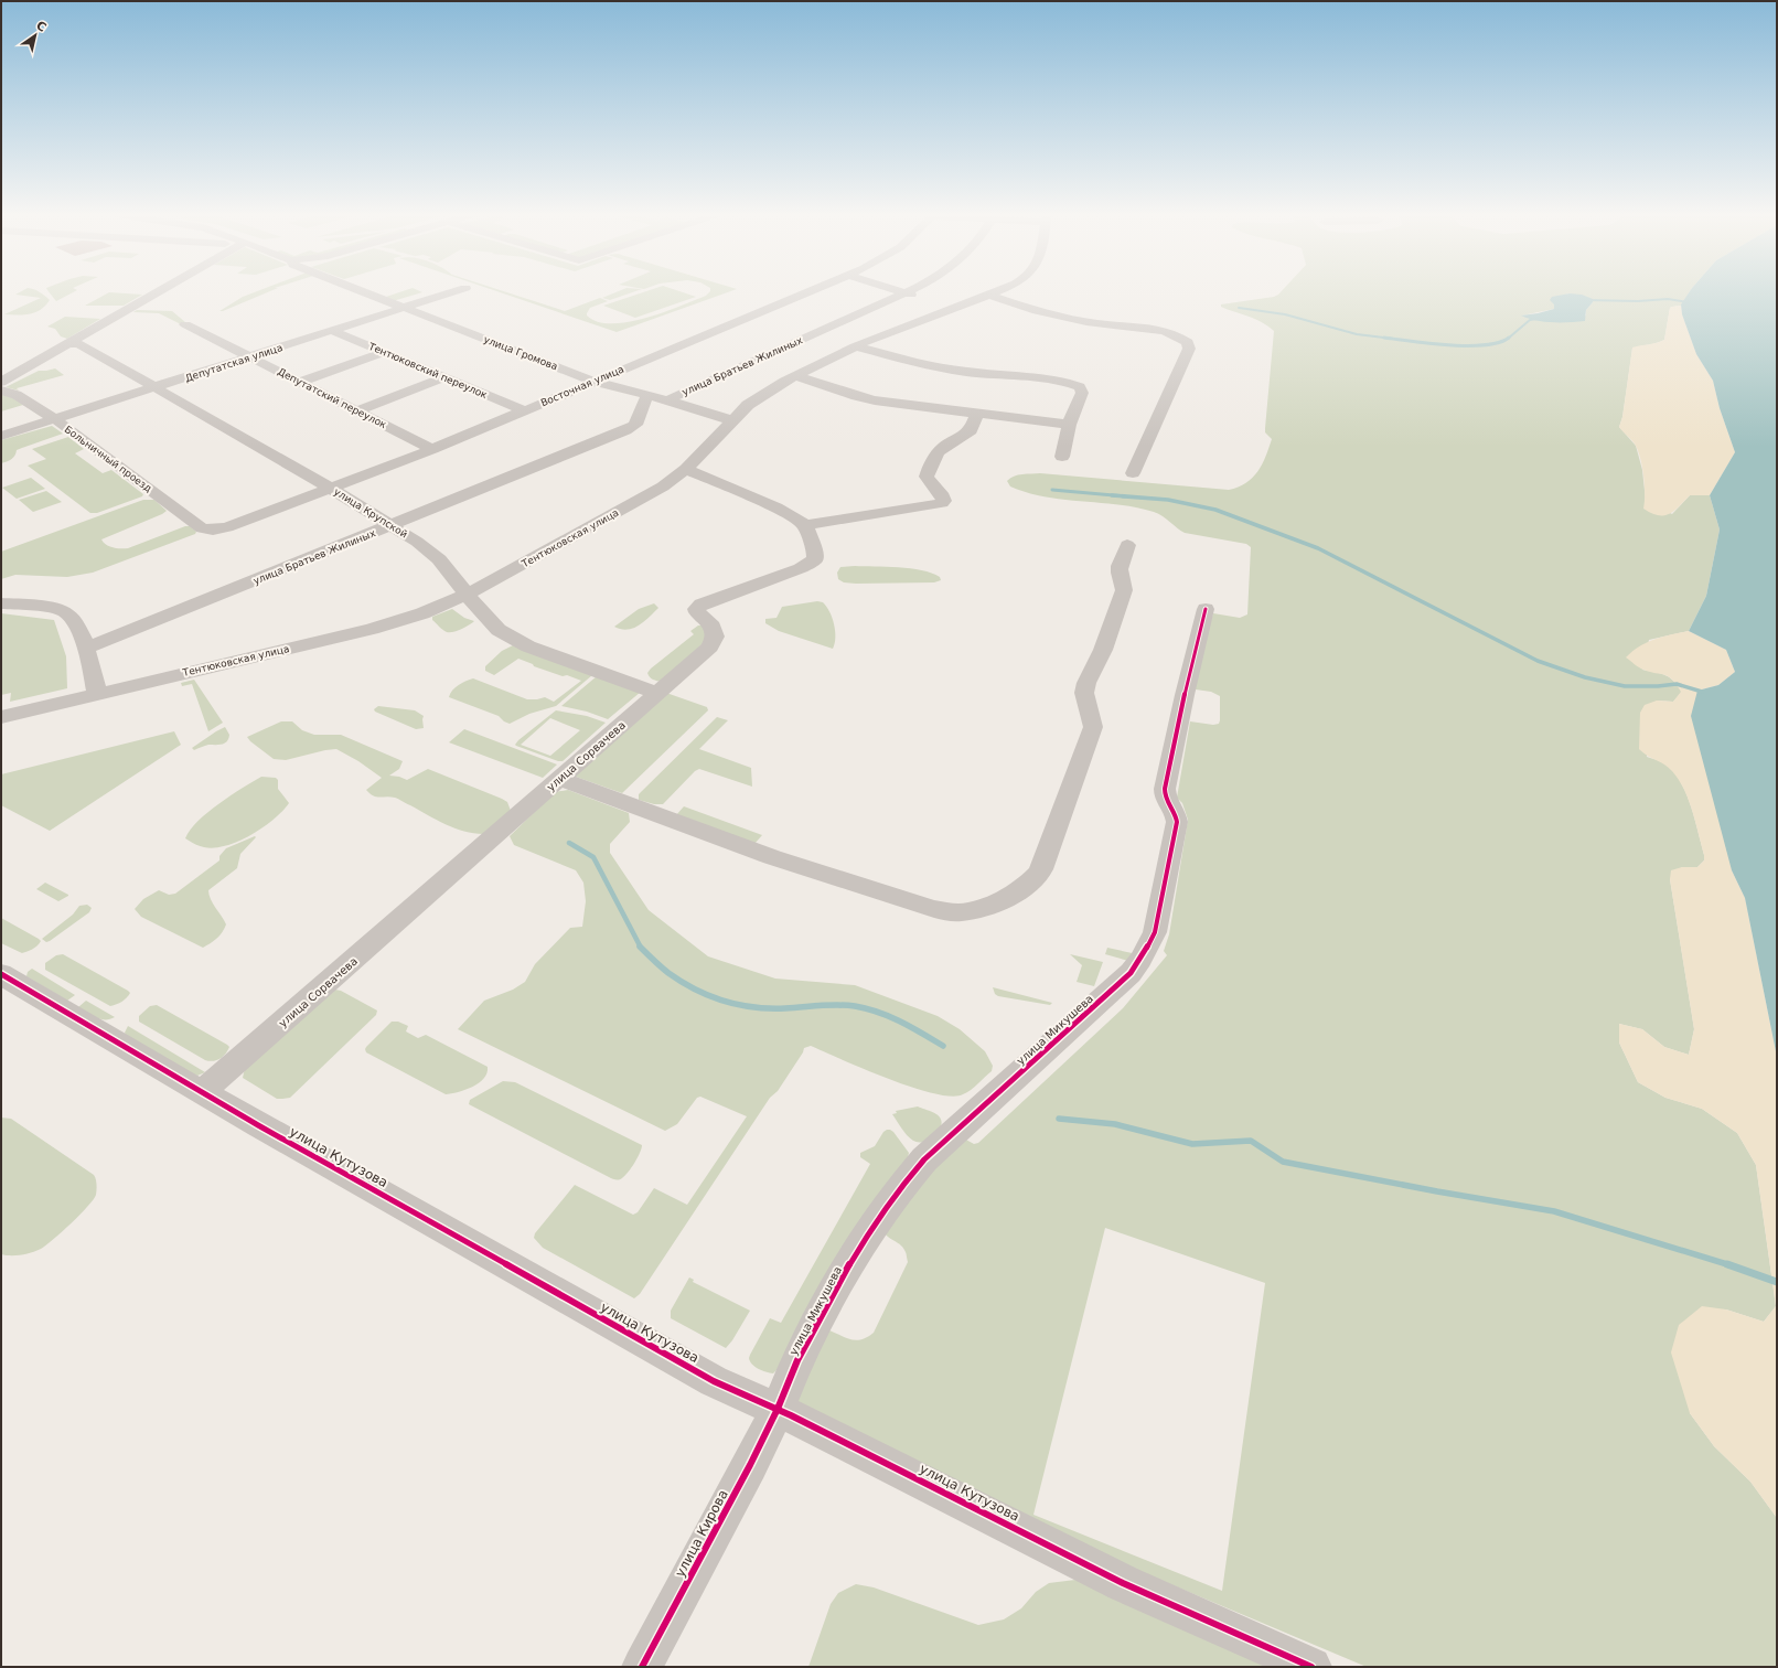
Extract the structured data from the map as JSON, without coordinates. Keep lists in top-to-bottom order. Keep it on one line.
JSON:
{"streets":{"street":["улица Громова","Депутатская улица","улица Братьев Жилиных","Тентюковский переулок","Восточная улица","Депутатский переулок","Больничный проезд","улица Крупской","Тентюковская улица","улица Сорвачева","улица Микушева","улица Кутузова","улица Кирова"]},"crossings":[["улица Громова","Депутатская улица"],["улица Громова","улица Братьев Жилиных"],["улица Громова","Восточная улица"],["улица Громова","Тентюковская улица"],["Депутатская улица","Тентюковский переулок"],["Депутатская улица","Депутатский переулок"],["Депутатская улица","Больничный проезд"],["Депутатская улица","улица Крупской"],["улица Братьев Жилиных","улица Крупской"],["Тентюковский переулок","Восточная улица"],["Восточная улица","Депутатский переулок"],["Восточная улица","Больничный проезд"],["Восточная улица","улица Крупской"],["улица Крупской","Тентюковская улица"],["улица Крупской","улица Сорвачева"],["улица Сорвачева","улица Кутузова"],["улица Микушева","улица Кутузова"],["улица Микушева","улица Кирова"],["улица Кутузова","улица Кирова"]],"north":"top right"}
